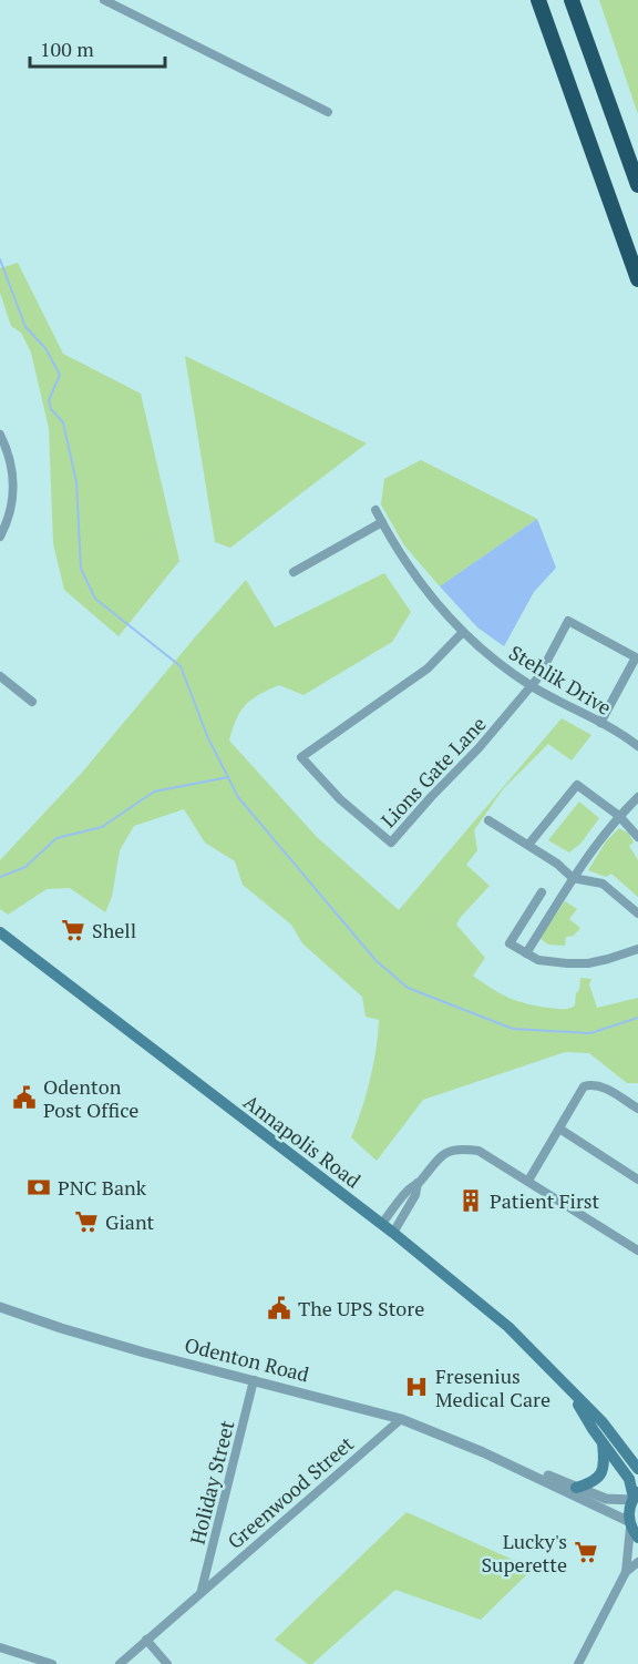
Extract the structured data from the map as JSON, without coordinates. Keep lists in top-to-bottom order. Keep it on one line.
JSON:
{"streets":{"main road":["Annapolis Road"],"street":["Stehlik Drive","Lions Gate Lane","Odenton Road","Holiday Street","Greenwood Street"]},"crossings":[["Stehlik Drive","Lions Gate Lane"],["Annapolis Road","Odenton Road"],["Odenton Road","Holiday Street"],["Odenton Road","Greenwood Street"],["Holiday Street","Greenwood Street"]],"places":{"supermarket":["Shell","Giant","Lucky's Superette"],"public building":["Odenton Post Office","The UPS Store"],"bank":["PNC Bank"],"building":["Patient First"],"hospital":["Fresenius Medical Care"]},"scale_bar":"100 m"}
